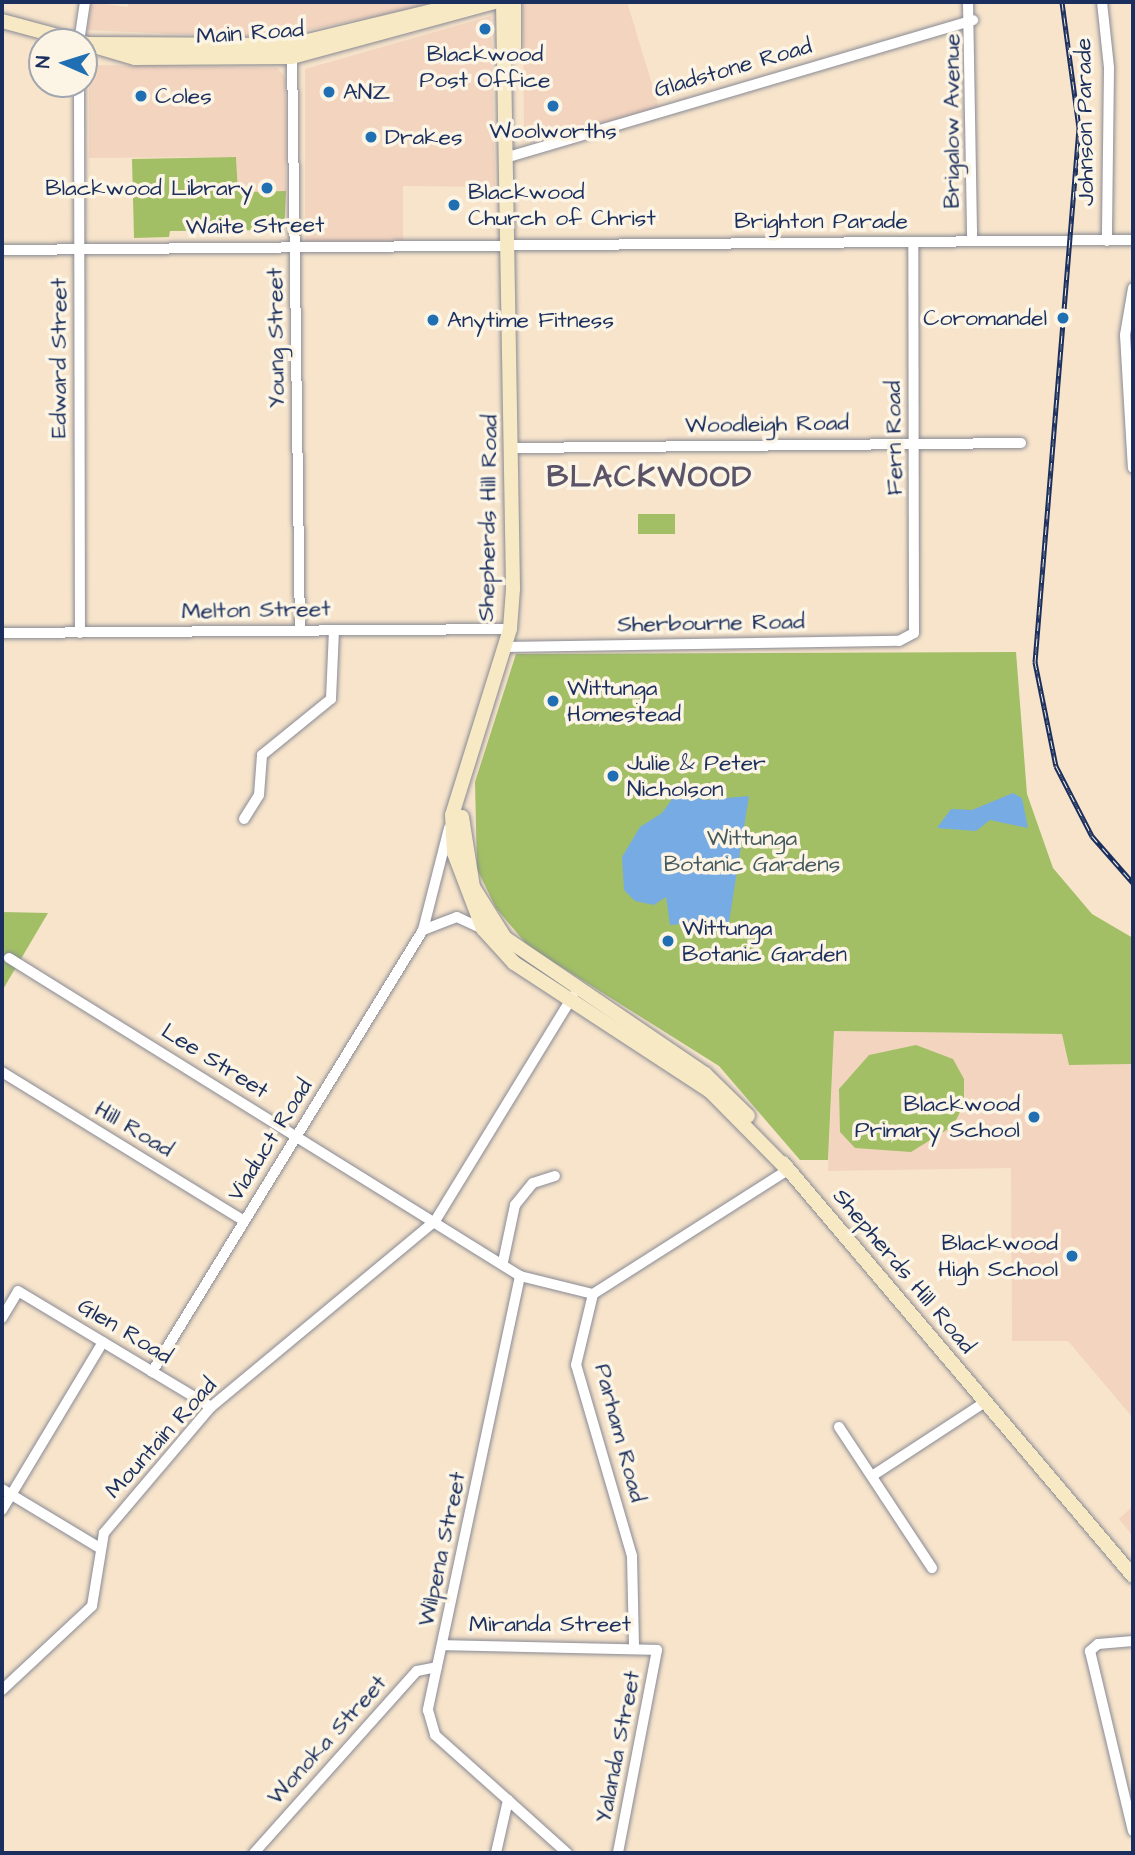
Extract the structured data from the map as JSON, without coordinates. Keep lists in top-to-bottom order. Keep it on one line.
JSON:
{"streets":{"main road":["Main Road","Shepherds Hill Road"],"street":["Gladstone Road","Brigalow Avenue","Johnson Parade","Brighton Parade","Waite Street","Young Street","Edward Street","Woodleigh Road","Fern Road","Melton Street","Sherbourne Road","Lee Street","Hill Road","Viaduct Road","Glen Road","Parham Road","Mountain Road","Wilpena Street","Miranda Street","Wonoka Street","Yalanda Street"]},"crossings":[["Main Road","Young Street"],["Gladstone Road","Brigalow Avenue"],["Gladstone Road","Shepherds Hill Road"],["Brigalow Avenue","Brighton Parade"],["Johnson Parade","Brighton Parade"],["Brighton Parade","Waite Street"],["Brighton Parade","Fern Road"],["Brighton Parade","Shepherds Hill Road"],["Waite Street","Young Street"],["Waite Street","Edward Street"],["Waite Street","Shepherds Hill Road"],["Young Street","Melton Street"],["Edward Street","Melton Street"],["Woodleigh Road","Fern Road"],["Woodleigh Road","Shepherds Hill Road"],["Fern Road","Sherbourne Road"],["Shepherds Hill Road","Melton Street"],["Shepherds Hill Road","Sherbourne Road"],["Shepherds Hill Road","Viaduct Road"],["Lee Street","Viaduct Road"],["Lee Street","Mountain Road"],["Hill Road","Viaduct Road"],["Viaduct Road","Glen Road"],["Glen Road","Mountain Road"],["Parham Road","Miranda Street"],["Wilpena Street","Miranda Street"],["Wilpena Street","Wonoka Street"],["Miranda Street","Yalanda Street"]],"districts":["BLACKWOOD"],"parks":["Wittunga Botanic Gardens"],"places":["Blackwood Post Office","ANZ","Coles","Woolworths","Drakes","Blackwood Library","Blackwood Church of Christ","Coromandel","Anytime Fitness","Wittunga Homestead","Julie & Peter Nicholson","Wittunga Botanic Garden","Blackwood Primary School","Blackwood High School"],"north":"left"}
